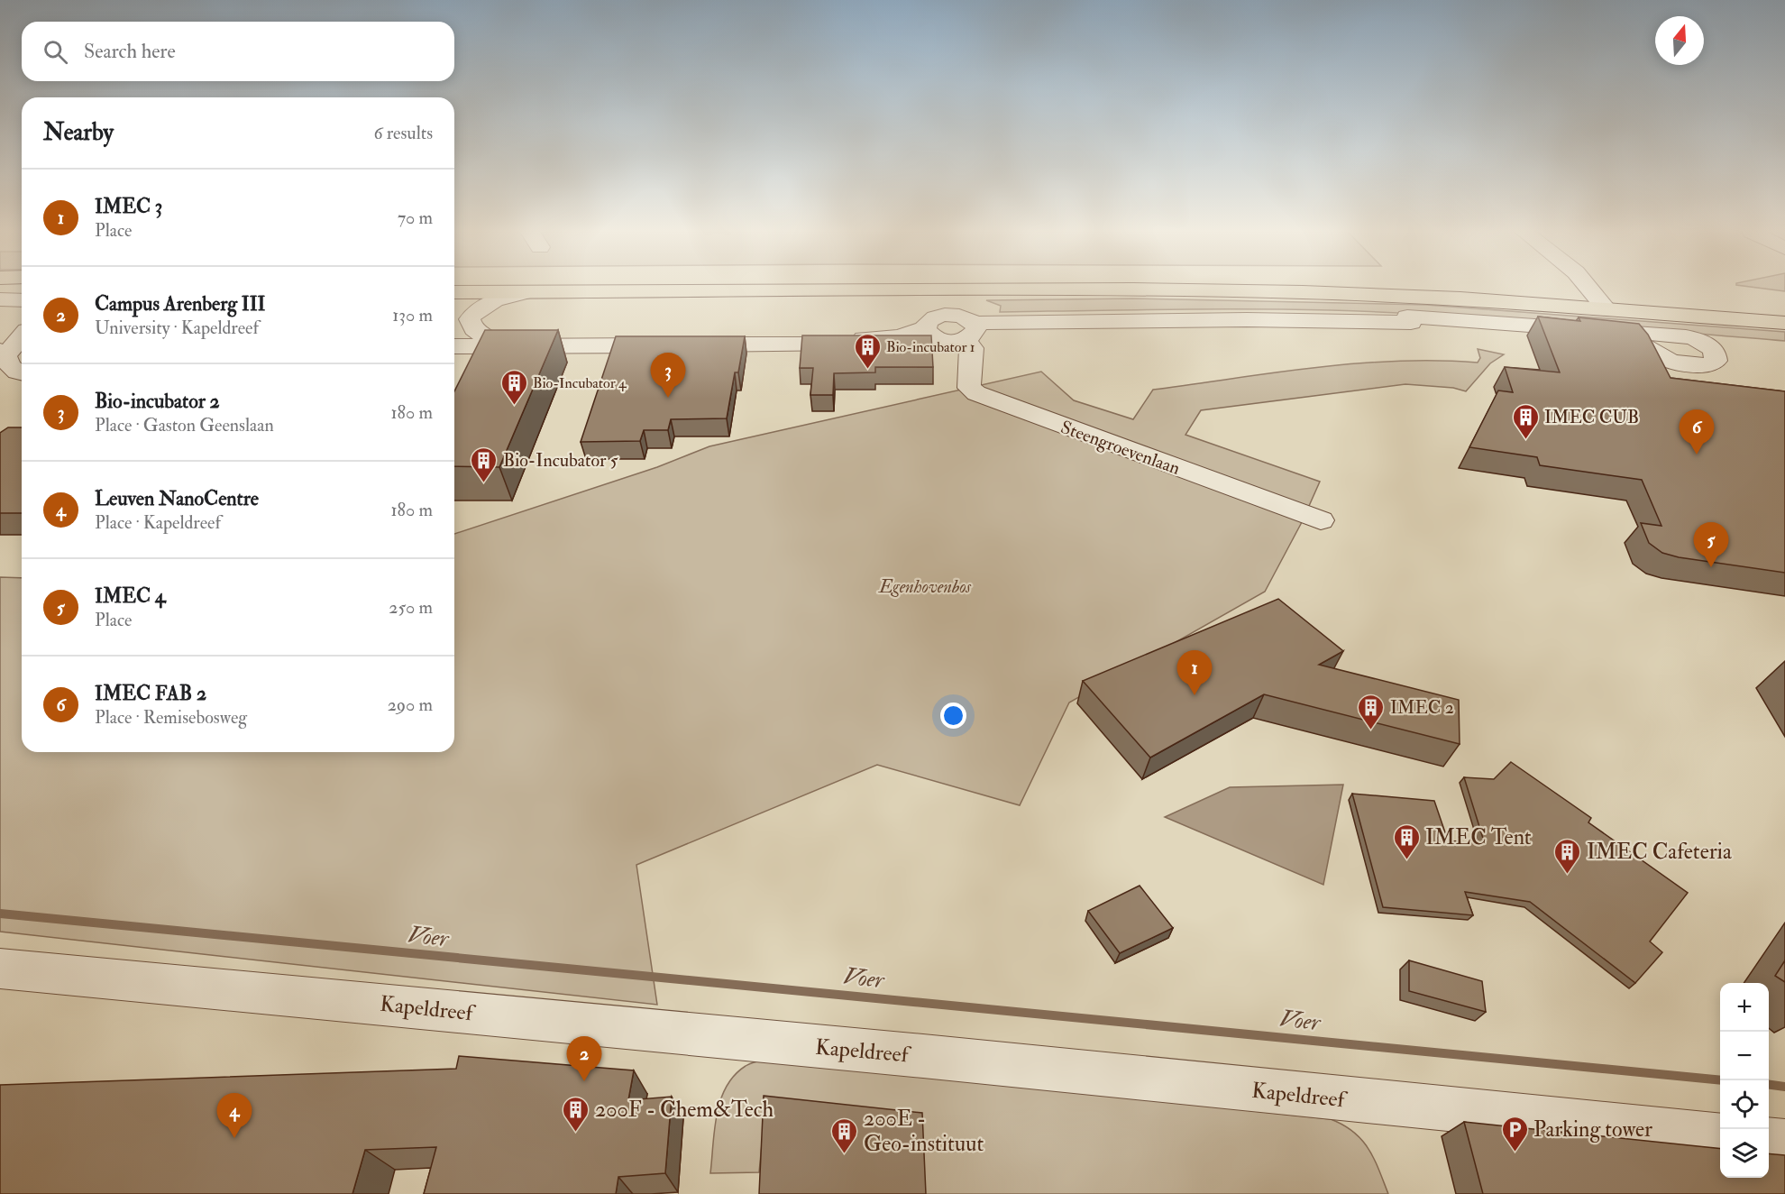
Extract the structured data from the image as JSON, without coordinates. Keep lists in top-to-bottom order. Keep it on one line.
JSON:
{"streets":{"street":["Steengroevenlaan","Kapeldreef"]},"water":["Voer"],"parks":["Egenhovenbos"],"places":{"building":["Bio-incubator 1","Bio-Incubator 4","IMEC CUB","Bio-Incubator 5","IMEC 2","IMEC Tent","IMEC Cafeteria","200F - Chem&Tech","200E - Geo-instituut"],"parking":["Parking tower"]},"north":"top","page":{"search":"Search here","heading":["Nearby","6 results"],"list":[{"mark":"1","name":"IMEC 3","note":"Place","value":"70 m"},{"mark":"2","name":"Campus Arenberg III","note":"University · Kapeldreef","value":"130 m"},{"mark":"3","name":"Bio-incubator 2","note":"Place · Gaston Geenslaan","value":"180 m"},{"mark":"4","name":"Leuven NanoCentre","note":"Place · Kapeldreef","value":"180 m"},{"mark":"5","name":"IMEC 4","note":"Place","value":"250 m"},{"mark":"6","name":"IMEC FAB 2","note":"Place · Remisebosweg","value":"290 m"}],"pins":["3","6","5","1","2","4"],"map_buttons":["+","−"]}}
